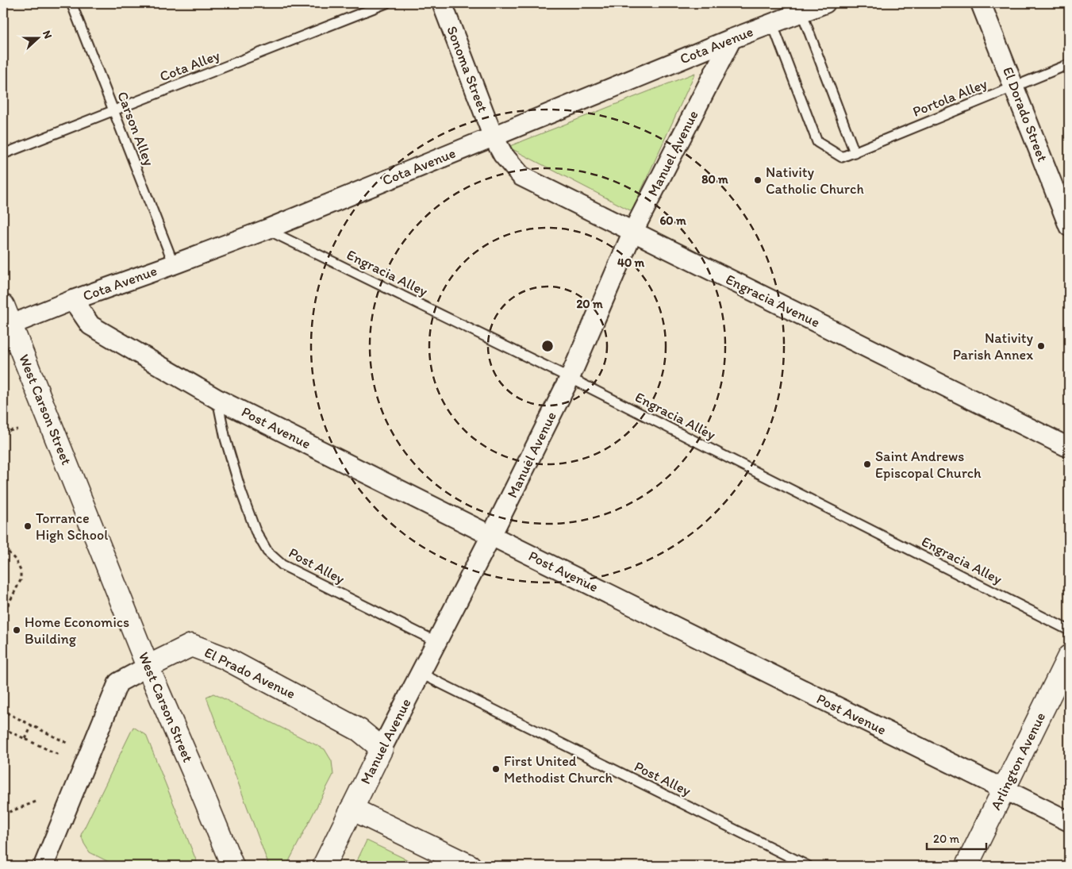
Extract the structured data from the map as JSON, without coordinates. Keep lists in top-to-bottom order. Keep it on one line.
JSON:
{"streets":{"street":["Cota Avenue","Sonoma Street","El Dorado Street","Manuel Avenue","Engracia Avenue","West Carson Street","Post Avenue","El Prado Avenue","Arlington Avenue"],"lane":["Cota Alley","Portola Alley","Carson Alley","Engracia Alley","Post Alley"]},"crossings":[["Cota Avenue","Sonoma Street"],["Cota Avenue","Portola Alley"],["Cota Avenue","Carson Alley"],["Cota Avenue","Manuel Avenue"],["Cota Avenue","Engracia Alley"],["Cota Avenue","Engracia Avenue"],["Cota Avenue","West Carson Street"],["Cota Avenue","Post Avenue"],["Cota Alley","Carson Alley"],["Sonoma Street","Engracia Avenue"],["Portola Alley","El Dorado Street"],["Manuel Avenue","Engracia Alley"],["Manuel Avenue","Engracia Avenue"],["Manuel Avenue","Post Avenue"],["Manuel Avenue","Post Alley"],["Manuel Avenue","El Prado Avenue"],["West Carson Street","El Prado Avenue"],["Post Avenue","Post Alley"],["Post Avenue","Arlington Avenue"]],"places":["Nativity Catholic Church","Nativity Parish Annex","Saint Andrews Episcopal Church","Torrance High School","Home Economics Building","First United Methodist Church"],"scale_bar":"20 m","north":"right","rings":["80 m","60 m","40 m","20 m"]}
